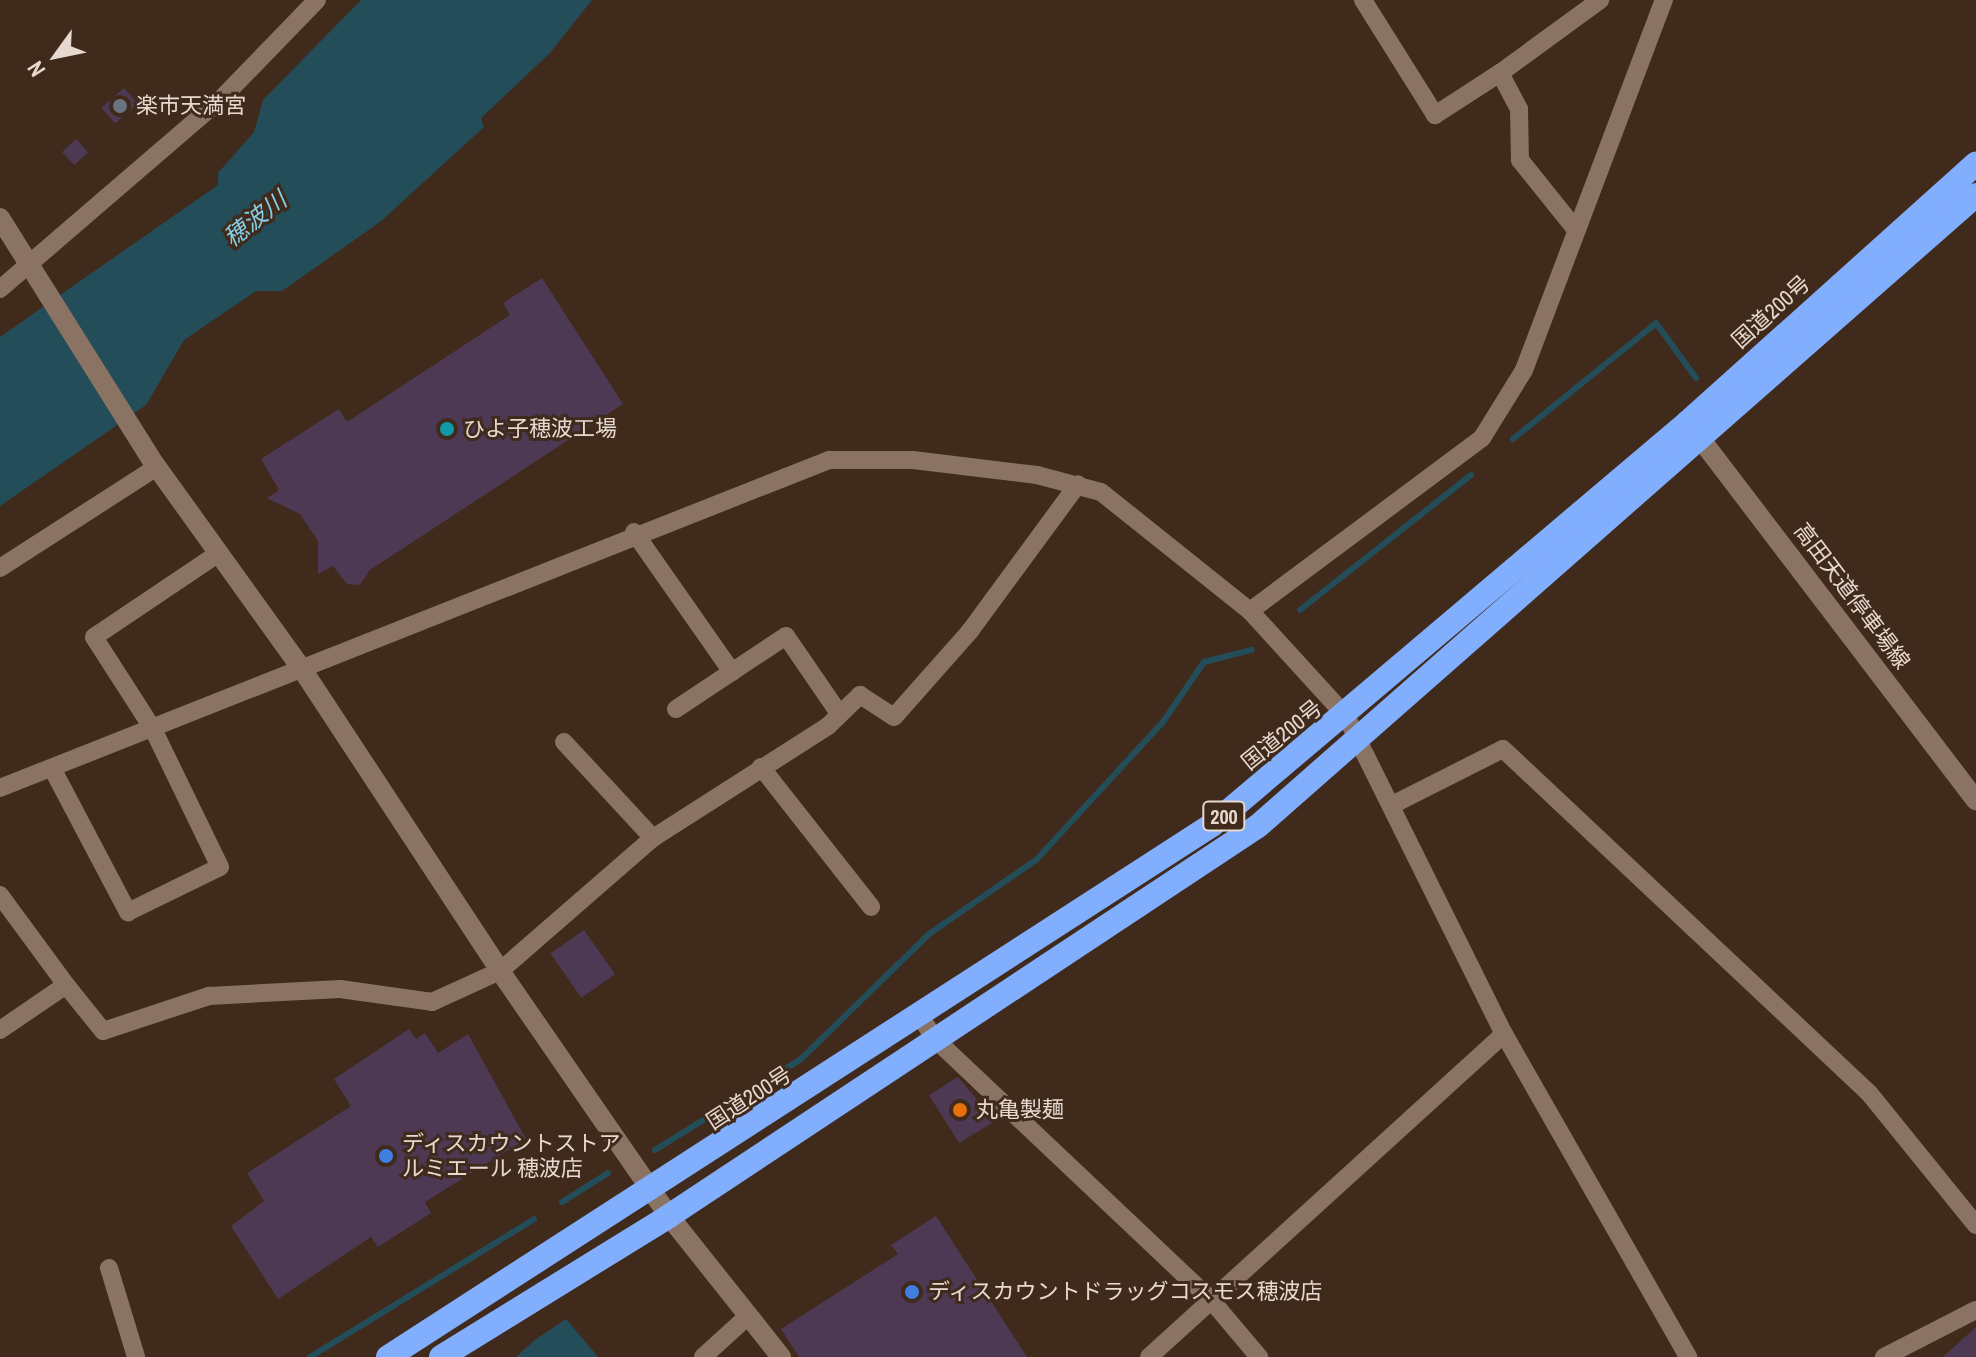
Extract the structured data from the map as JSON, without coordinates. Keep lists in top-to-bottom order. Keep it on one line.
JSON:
{"streets":{"highway":["国道200号","200"],"street":["高田天道停車場線"]},"crossings":[["国道200号","高田天道停車場線"]],"water":["穂波川"],"places":["楽市天満宮","ひよ子穂波工場","丸亀製麺","ディスカウントストア ルミエール 穂波店","ディスカウントドラッグコスモス穂波店"],"north":"bottom left"}
